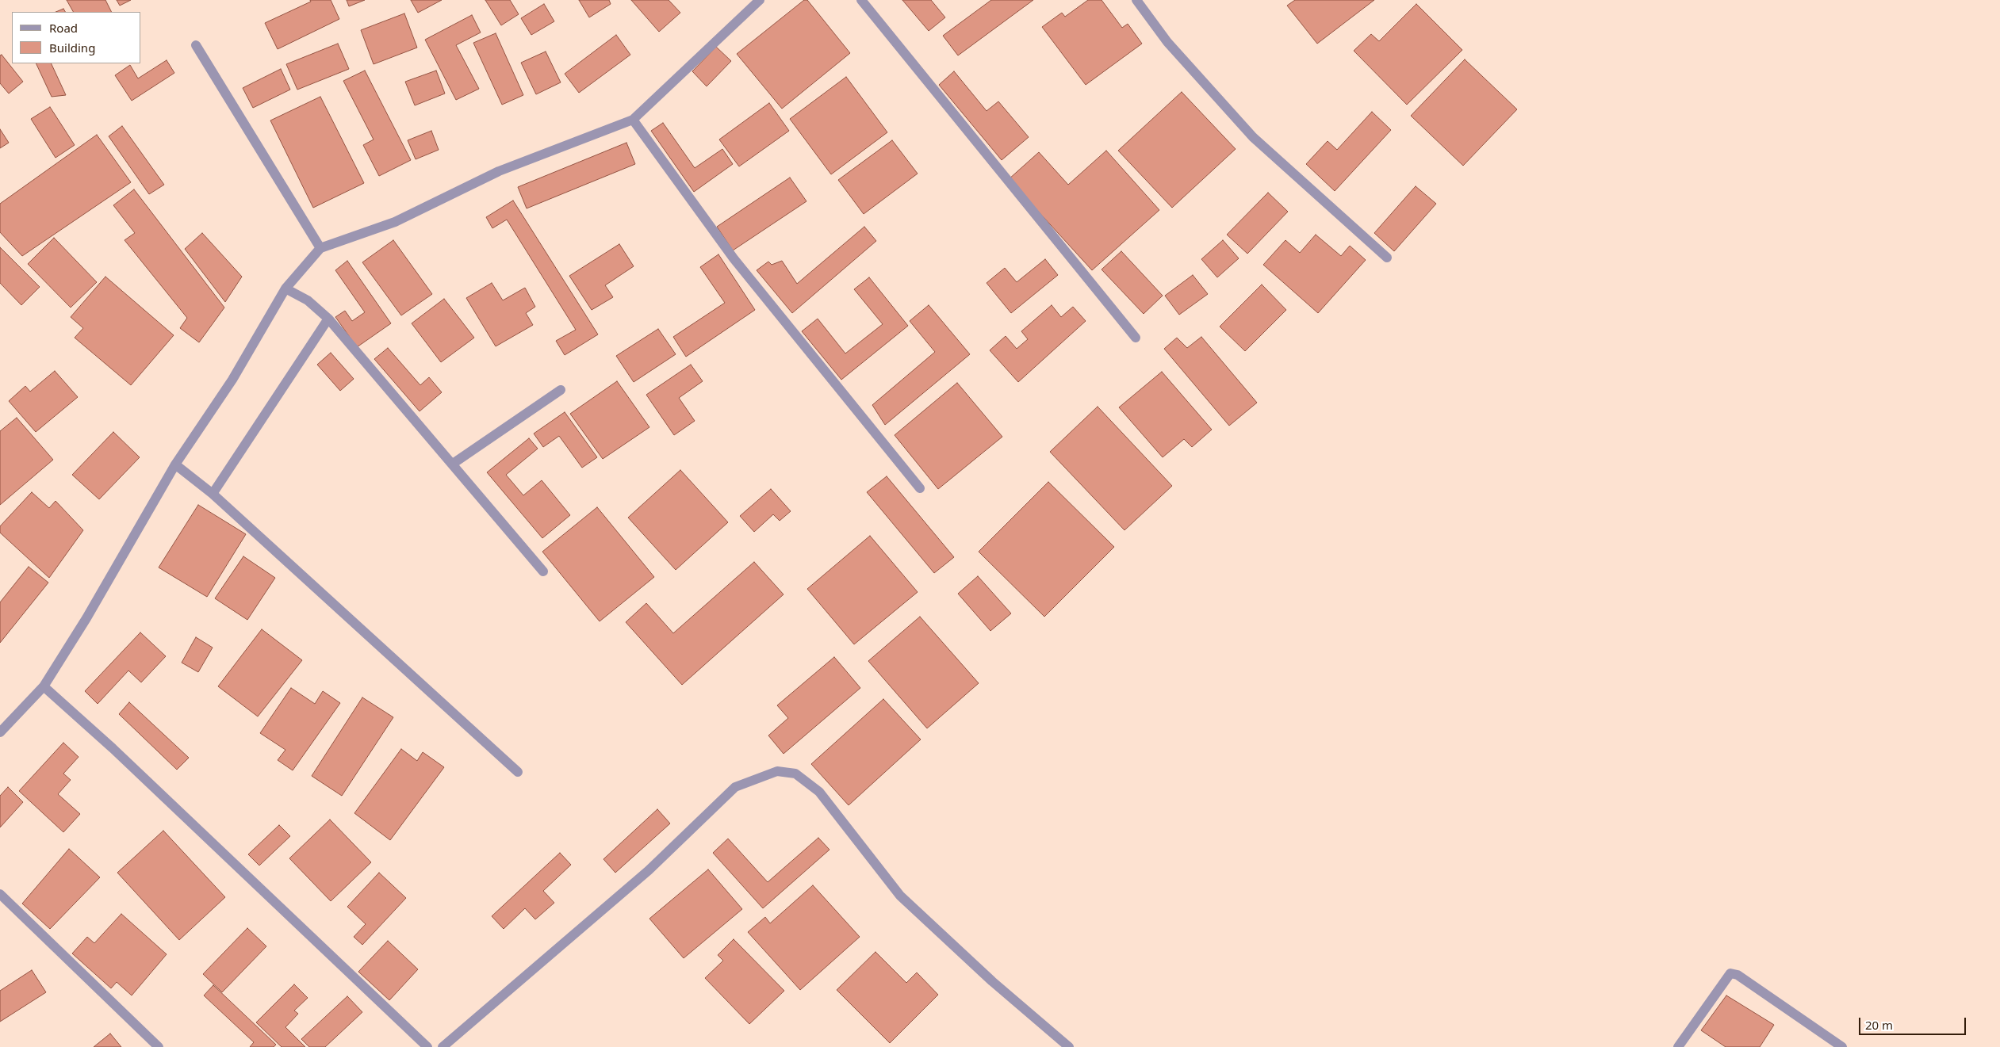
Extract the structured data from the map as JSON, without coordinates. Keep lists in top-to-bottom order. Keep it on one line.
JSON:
{"legend":["Road","Building"],"scale_bar":"20 m"}
